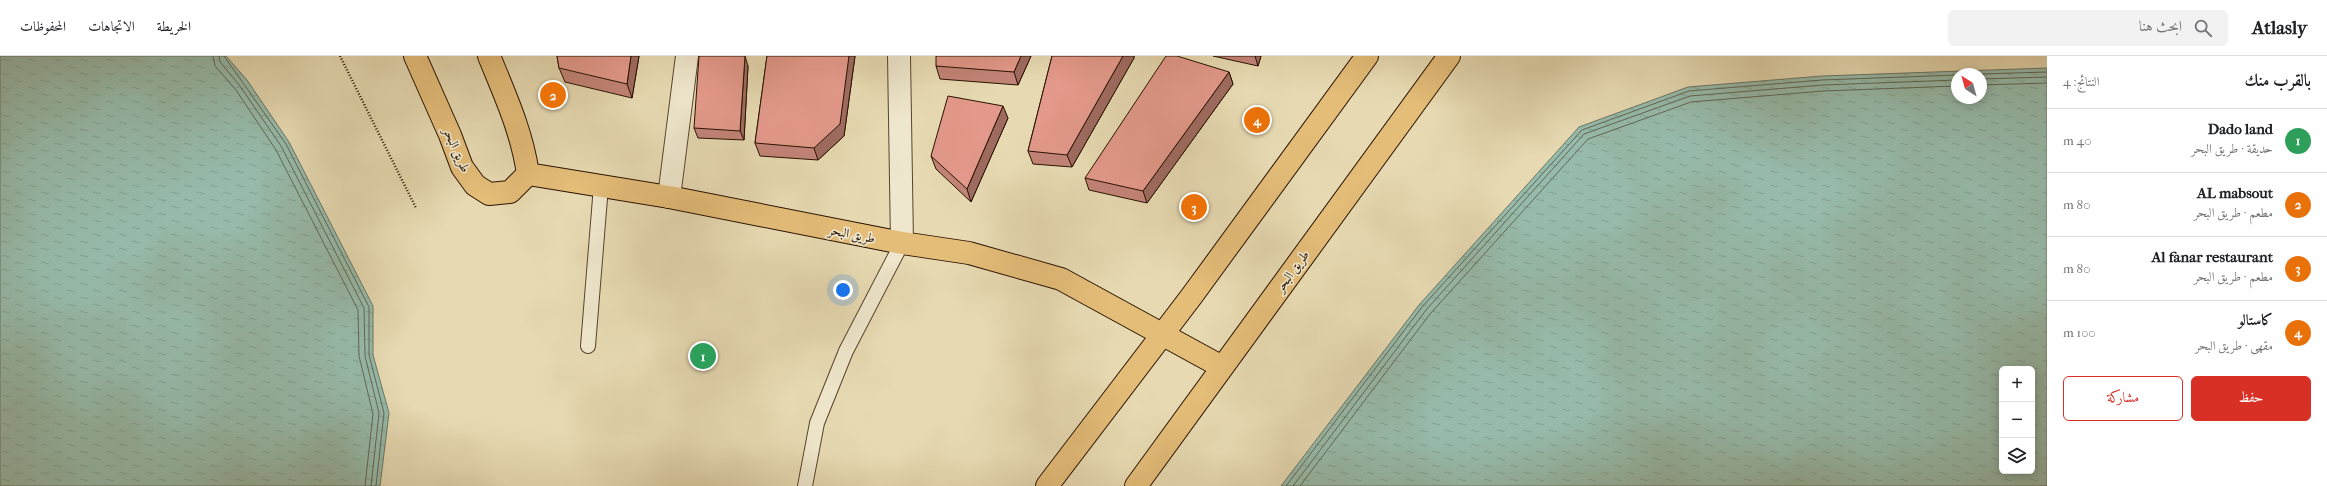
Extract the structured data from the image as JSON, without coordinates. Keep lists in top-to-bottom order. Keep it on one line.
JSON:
{"streets":{"highway":["طريق البحر"]},"north":"top left","page":{"header":"Atlasly","search":"ابحث هنا","nav":["الخريطة","الاتجاهات","المحفوظات"],"heading":["بالقرب منك","النتائج: 4"],"pins":["2","4","3","1"],"list":[{"mark":"1","name":"Dado land","note":"حديقة · طريق البحر","value":"40 m"},{"mark":"2","name":"AL mabsout","note":"مطعم · طريق البحر","value":"80 m"},{"mark":"3","name":"Al fanar restaurant","note":"مطعم · طريق البحر","value":"80 m"},{"mark":"4","name":"كاستالو","note":"مقهى · طريق البحر","value":"100 m"}],"buttons":["حفظ","مشاركة"],"map_buttons":["+","−"]}}
